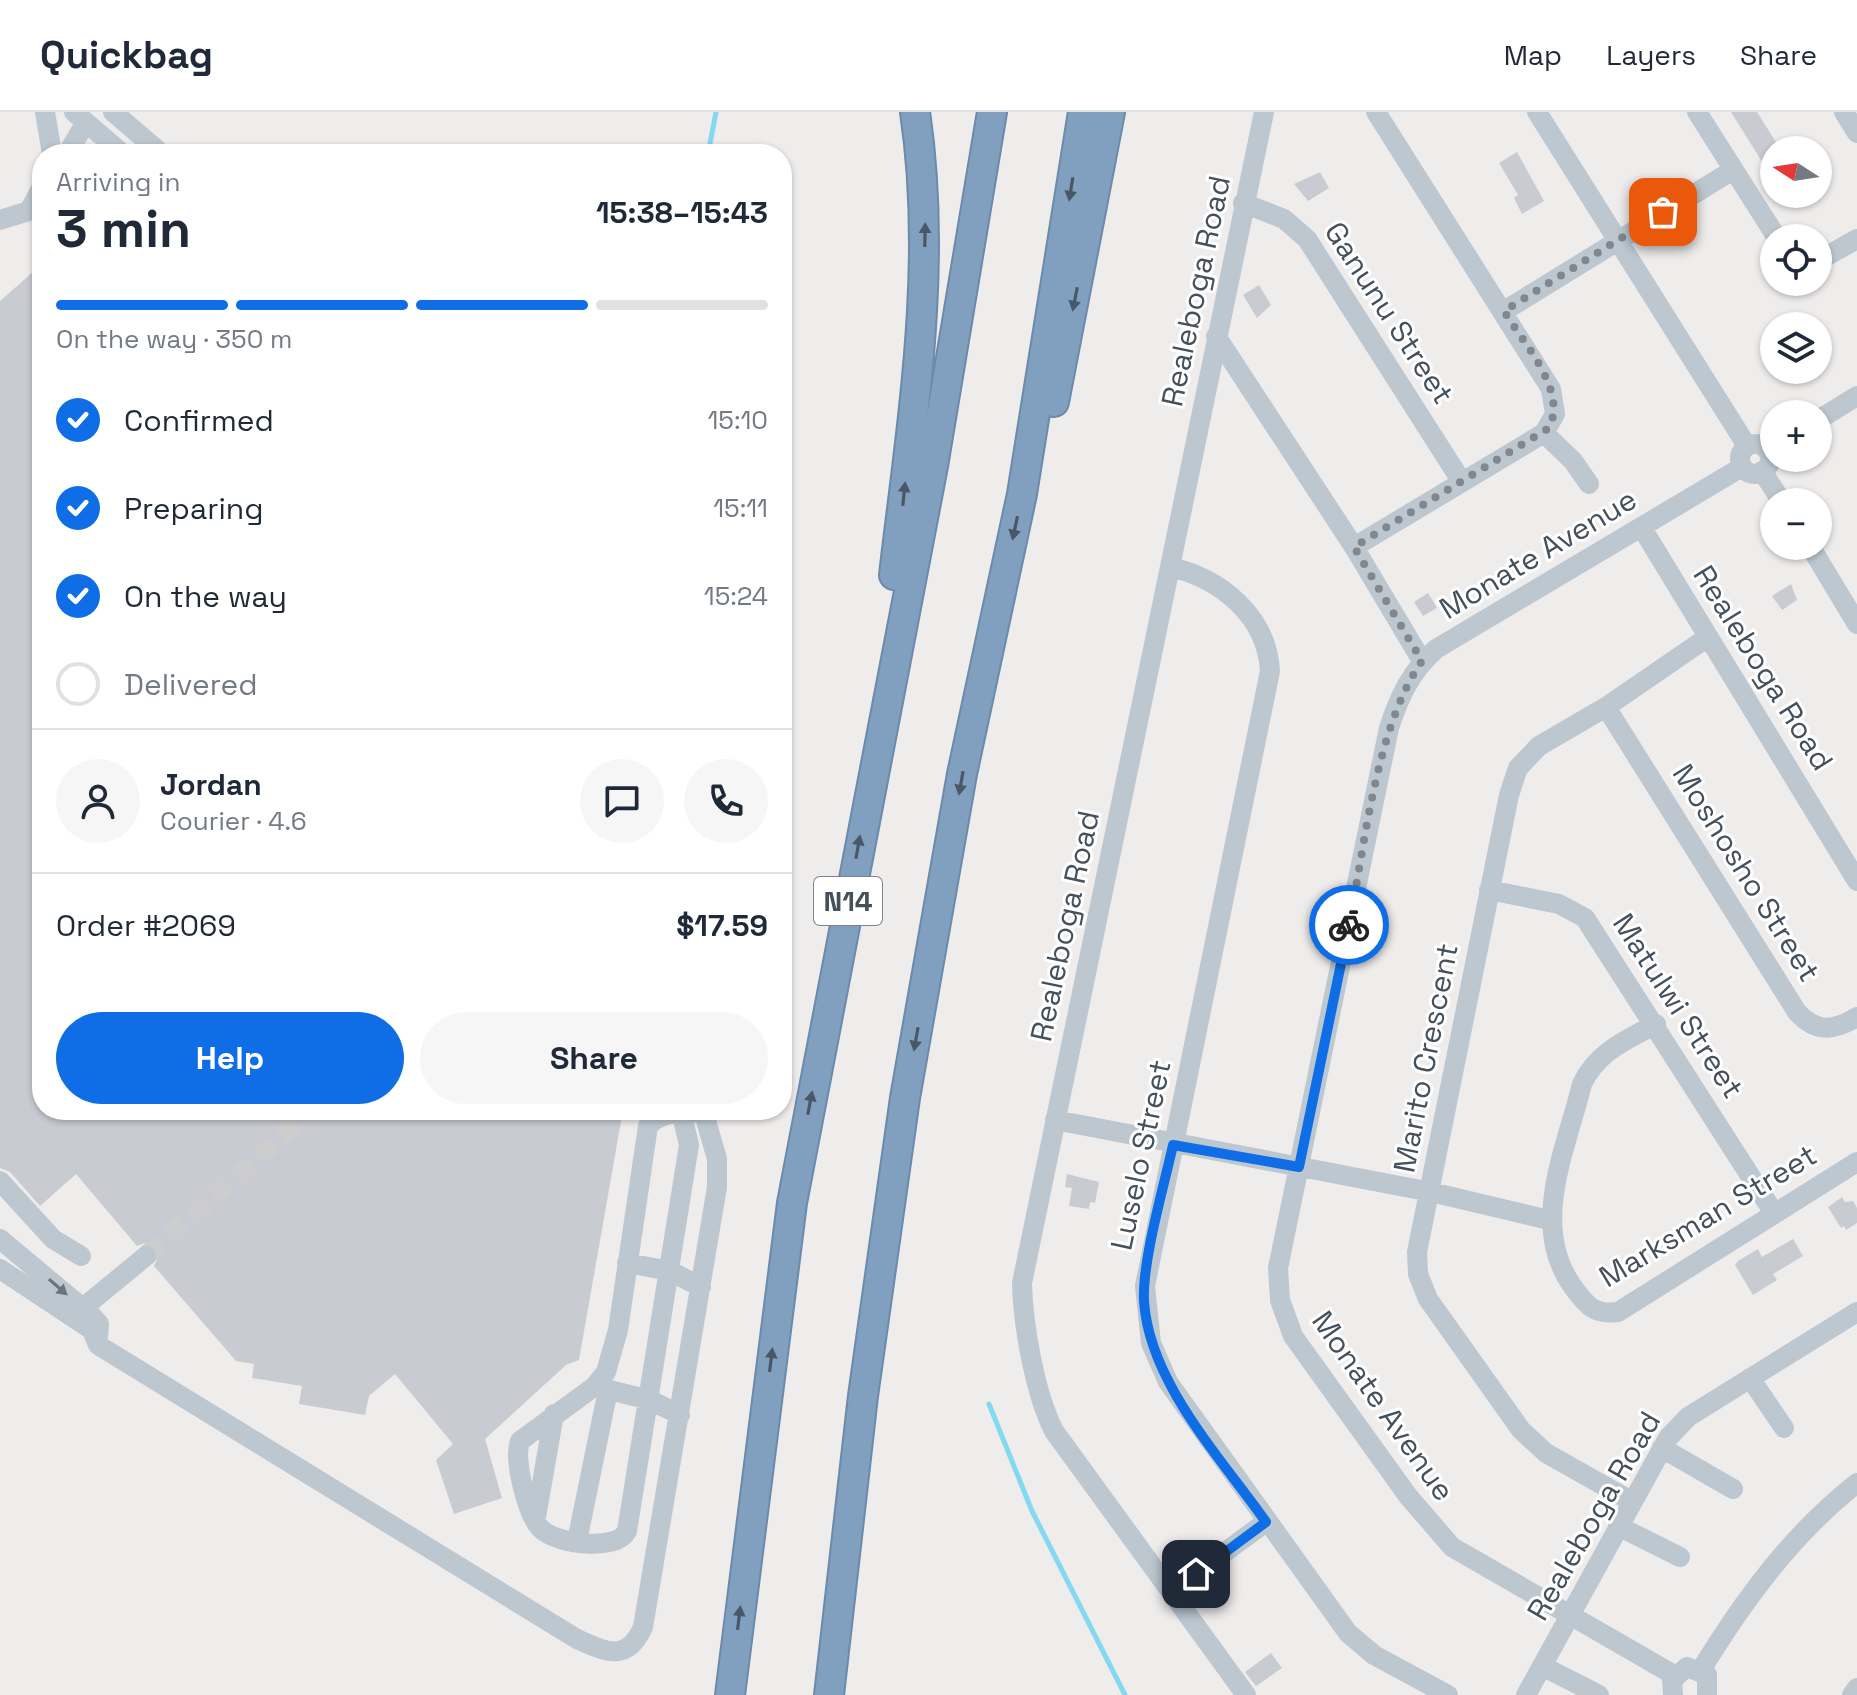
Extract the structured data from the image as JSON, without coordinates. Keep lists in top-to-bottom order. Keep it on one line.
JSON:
{"streets":{"highway":["N14"],"street":["Realeboga Road","Ganunu Street","Monate Avenue","Moshosho Street","Matulwi Street","Marito Crescent","Luselo Street","Marksman Street"]},"crossings":[["Realeboga Road","Ganunu Street"],["Realeboga Road","Monate Avenue"],["Realeboga Road","Marito Crescent"],["Realeboga Road","Luselo Street"],["Moshosho Street","Marito Crescent"],["Matulwi Street","Marito Crescent"],["Matulwi Street","Marksman Street"]],"north":"left","page":{"header":"Quickbag","nav":["Map","Layers","Share"],"map_buttons":["+","−"],"heading":["3 min","Arriving in","15:38–15:43"],"panel":["Jordan","Courier · 4.6","Order #2069","$17.59"],"bar":"On the way · 350 m","list":[["Confirmed","15:10"],["Preparing","15:11"],["On the way","15:24"],"Delivered"],"buttons":["Help","Share"]}}
